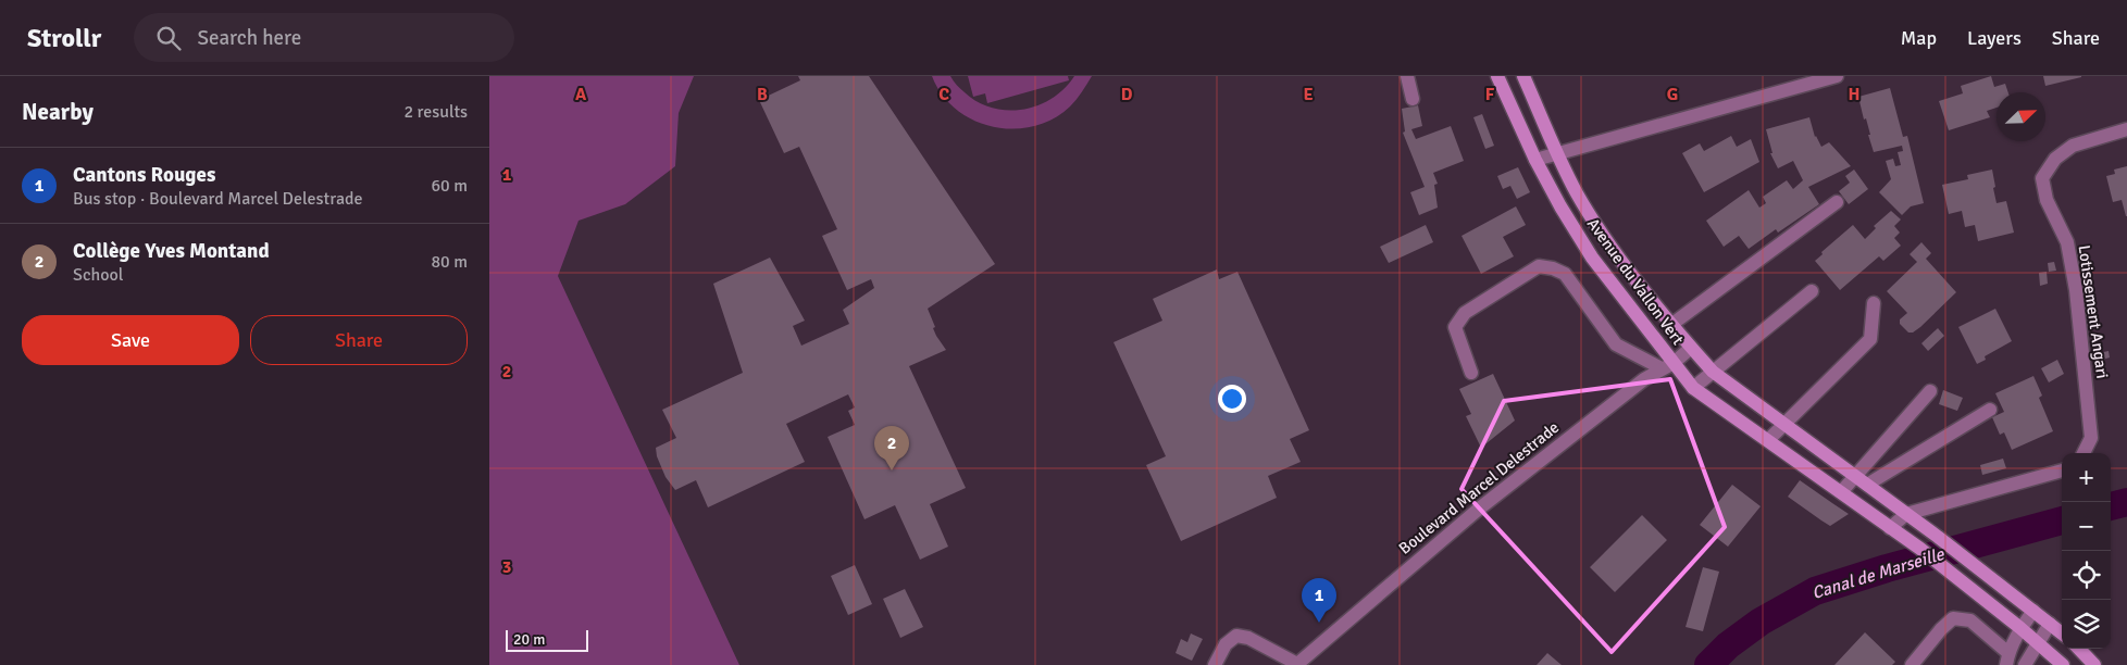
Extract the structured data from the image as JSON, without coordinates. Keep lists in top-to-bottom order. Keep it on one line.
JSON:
{"streets":{"main road":["Avenue du Vallon Vert"],"street":["Lotissement Angari","Boulevard Marcel Delestrade"]},"crossings":[["Avenue du Vallon Vert","Boulevard Marcel Delestrade"]],"water":["Canal de Marseille"],"scale_bar":"20 m","north":"top right","page":{"header":"Strollr","search":"Search here","nav":["Map","Layers","Share"],"heading":["Nearby","2 results"],"list":[{"mark":"1","name":"Cantons Rouges","note":"Bus stop · Boulevard Marcel Delestrade","value":"60 m"},{"mark":"2","name":"Collège Yves Montand","note":"School","value":"80 m"}],"buttons":["Save","Share"],"pins":["2","1"],"map_buttons":["+","−"],"scale":"20 m"},"grid":{"columns":["A","B","C","D","E","F","G","H"],"rows":["1","2","3"]}}
